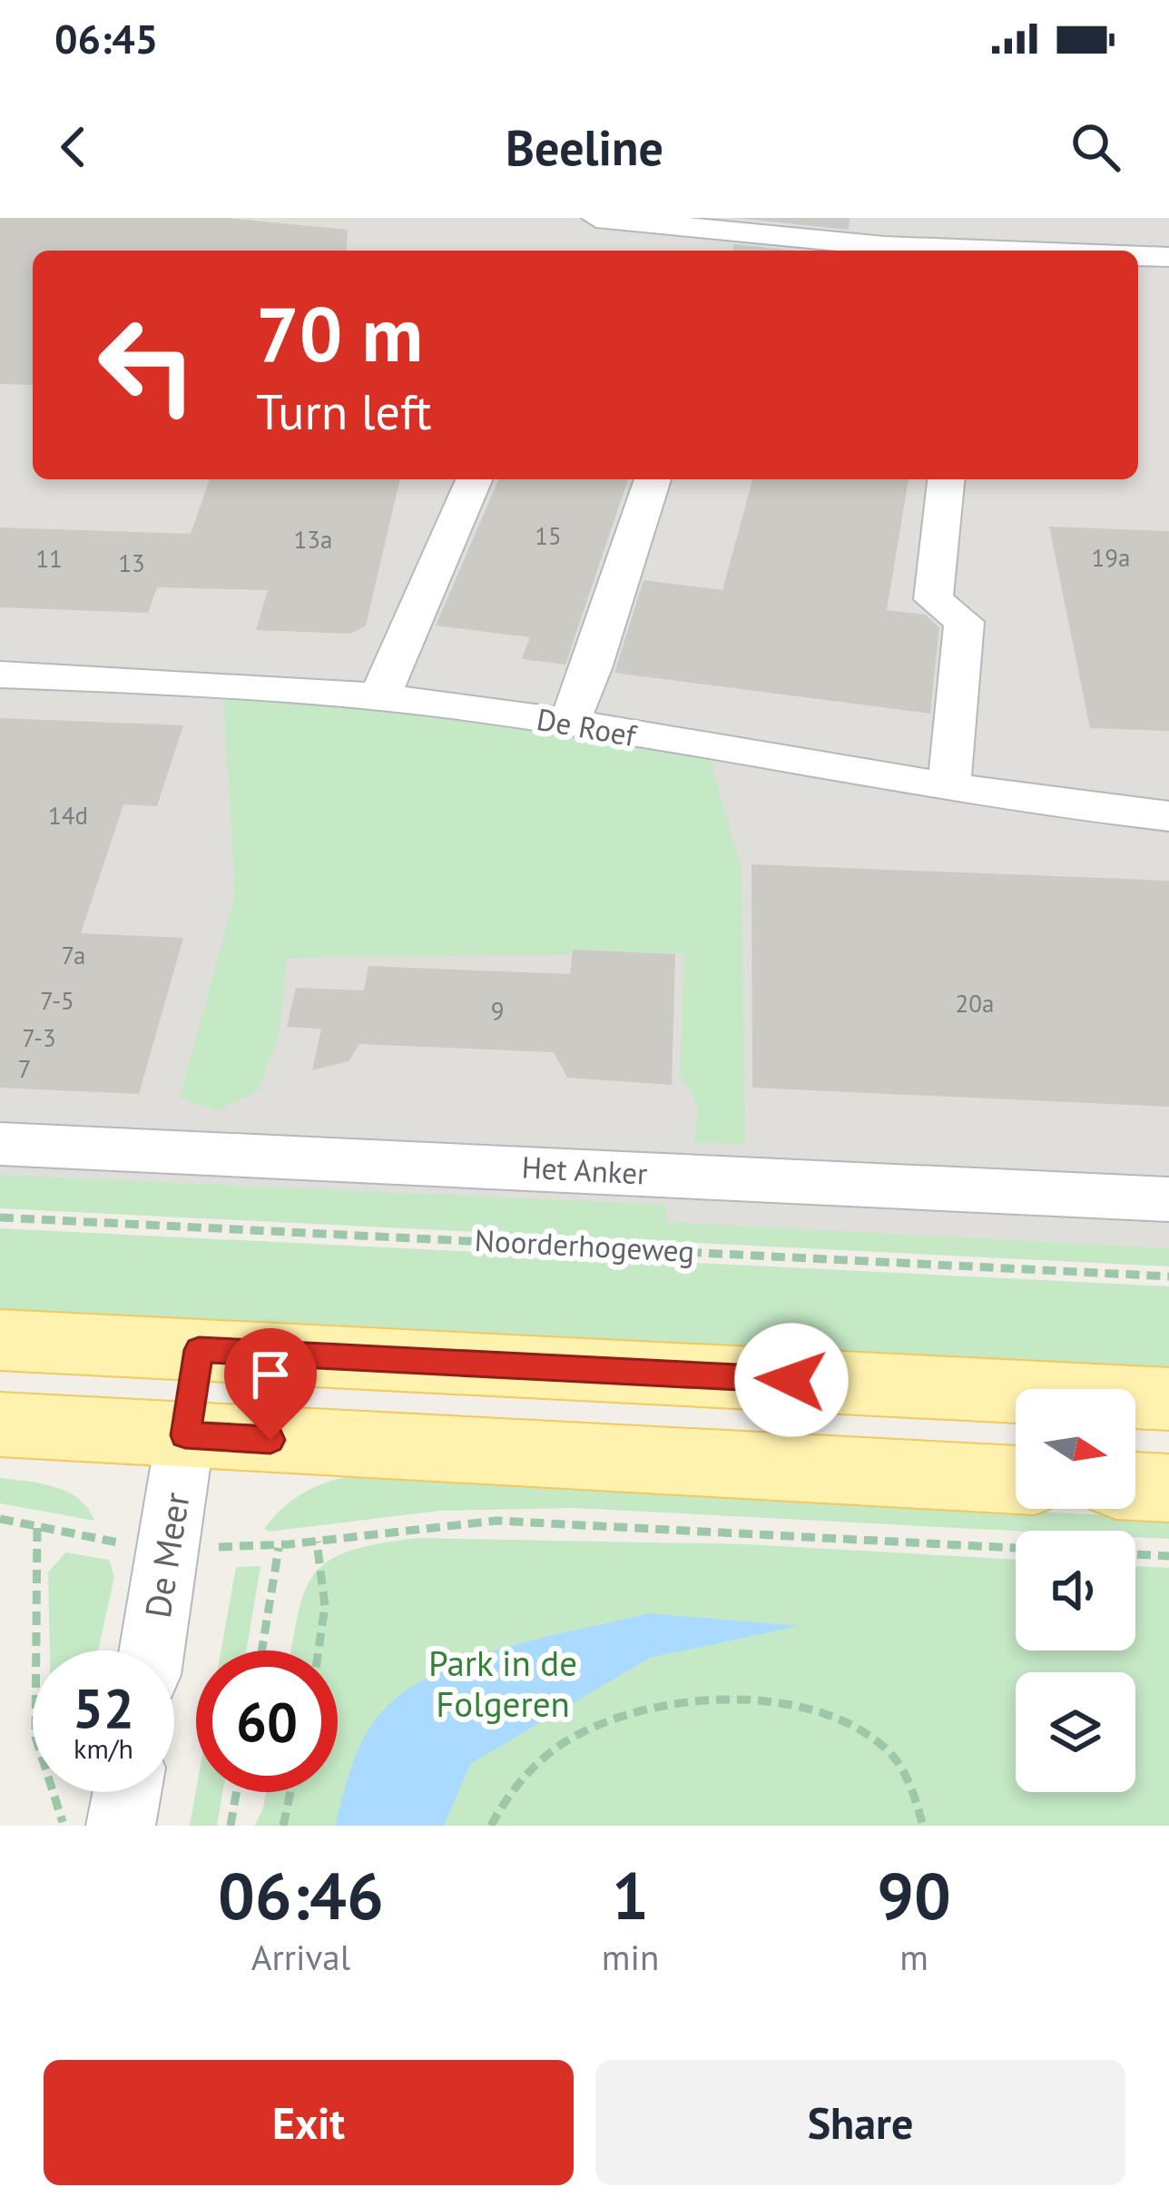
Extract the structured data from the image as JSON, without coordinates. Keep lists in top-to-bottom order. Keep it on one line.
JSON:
{"streets":{"street":["De Roef","Het Anker","De Meer"],"path":["Noorderhogeweg"]},"parks":["Park in de Folgeren"],"house_numbers":["15","13a","19a","11","13","14d","7a","7-5","20a","9","7-3","7"],"north":"right","page":{"status":"06:45","header":"Beeline","turn":["70 m","Turn left"],"speed":"52 km/h","limit":"60","eta":["06:46","Arrival","1","min","90","m"],"buttons":["Exit","Share"]}}
